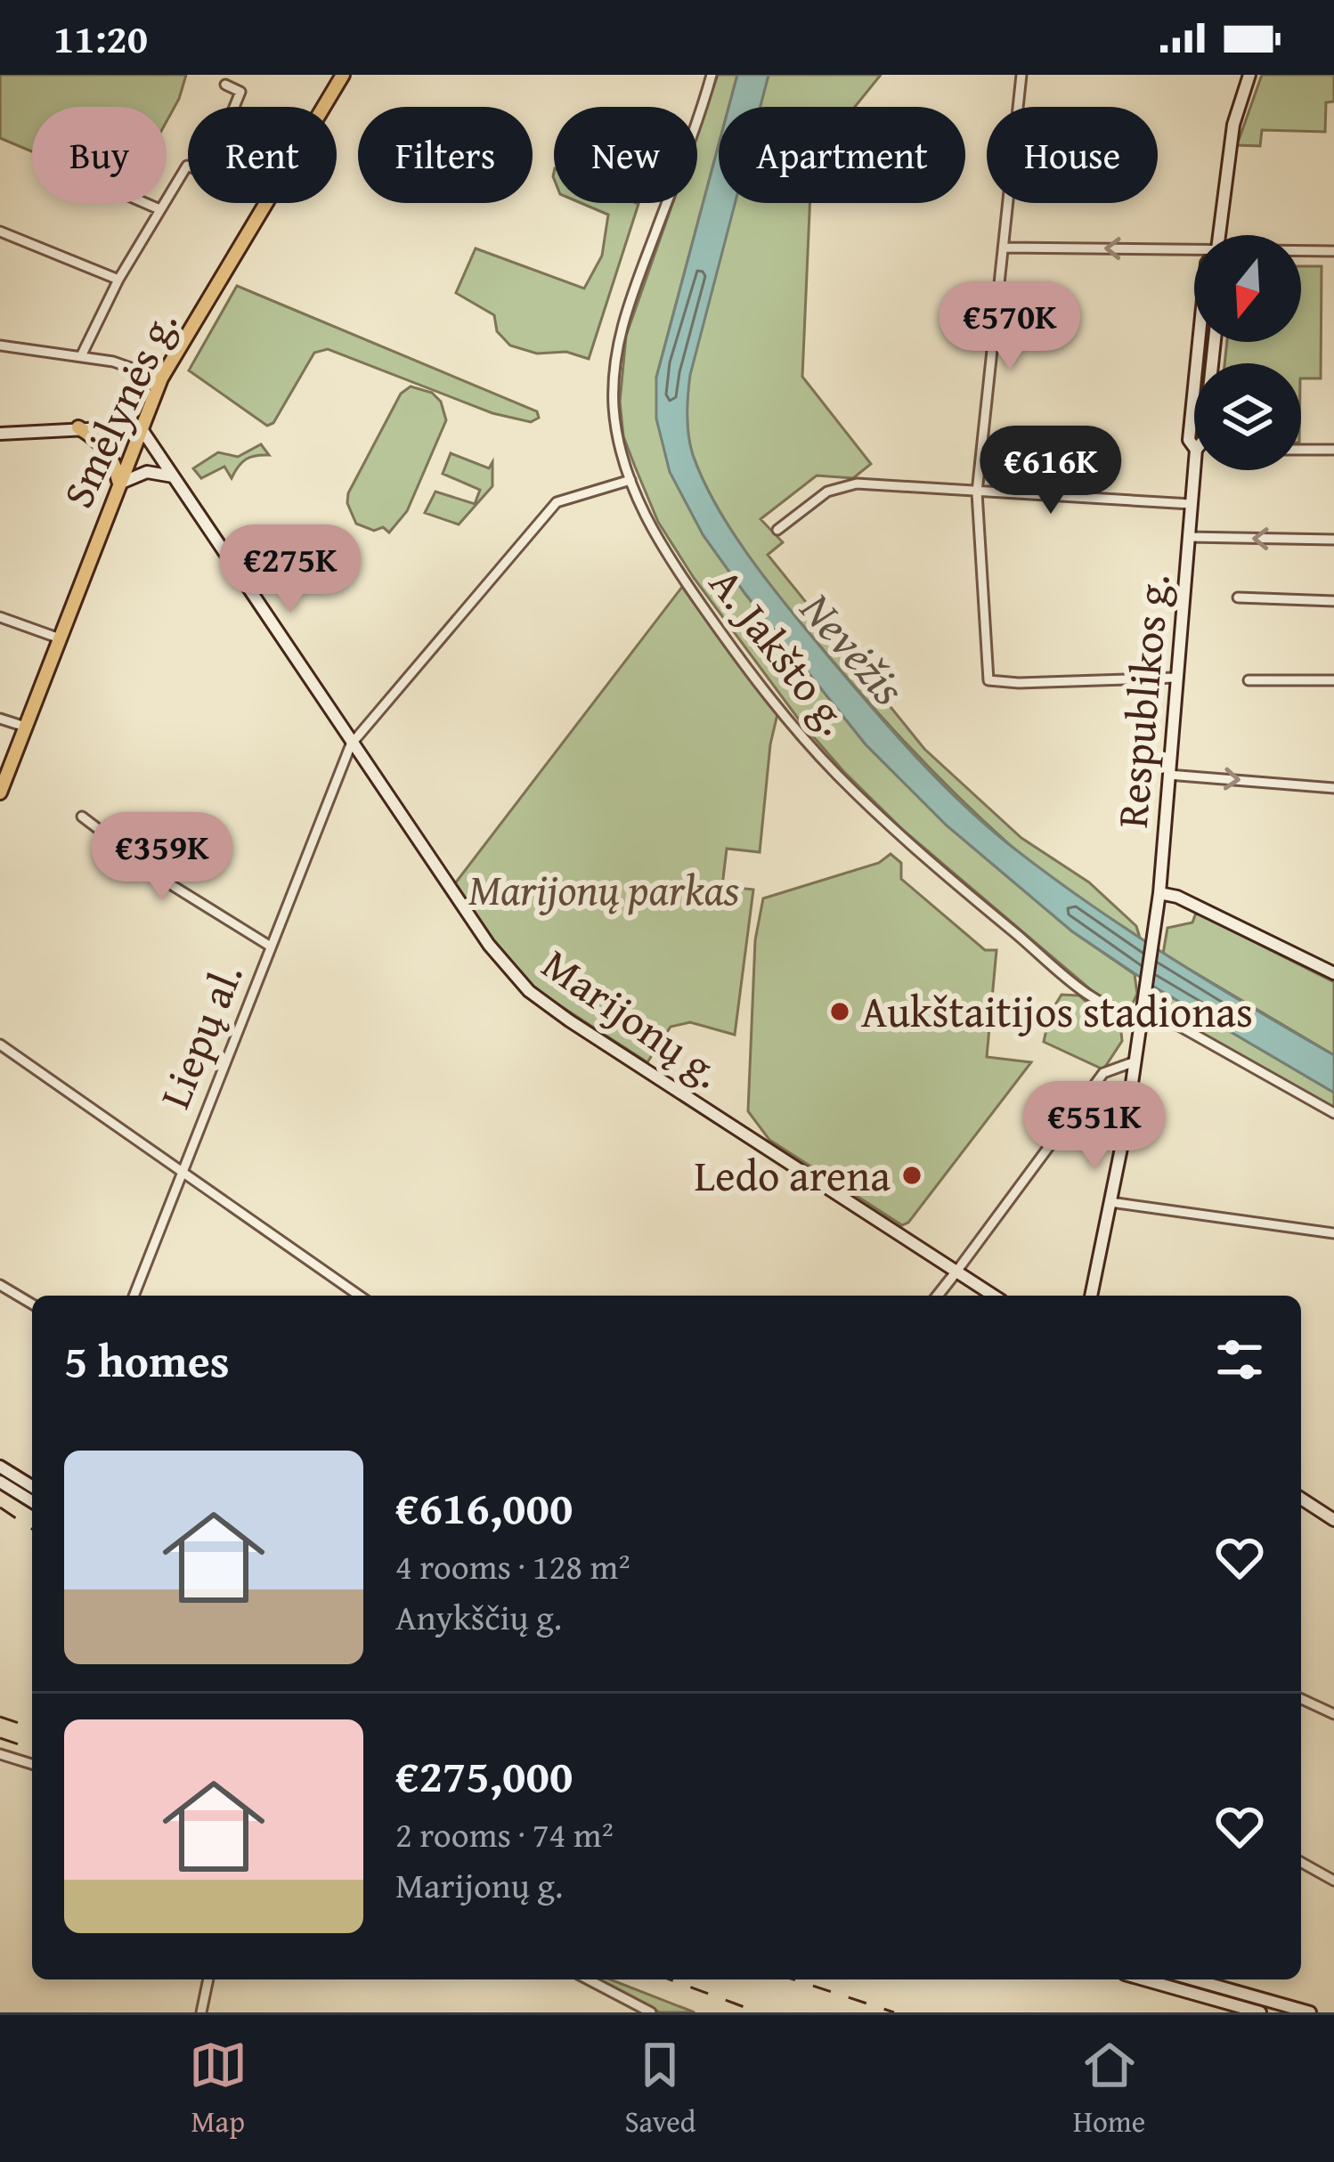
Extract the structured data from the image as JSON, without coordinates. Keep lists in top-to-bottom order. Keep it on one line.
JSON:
{"streets":{"highway":["Smėlynės g."],"main road":["Respublikos g.","Marijonų g."],"street":["A. Jakšto g.","Liepų al."]},"crossings":[["Smėlynės g.","Marijonų g."],["A. Jakšto g.","Respublikos g."],["A. Jakšto g.","Liepų al."],["Marijonų g.","Liepų al."]],"water":["Nevėžis"],"parks":["Marijonų parkas"],"places":["Aukštaitijos stadionas","Ledo arena"],"north":"bottom","page":{"status":"11:20","chip":["Buy","Rent","Filters","New","Apartment","House"],"price":["€570K","€616K","€275K","€359K","€551K"],"heading":"5 homes","list":[{"name":"€616,000","note":"4 rooms · 128 m² · Anykščių g."},{"name":"€275,000","note":"2 rooms · 74 m² · Marijonų g."}],"tabs":["Map","Saved","Home"]}}
